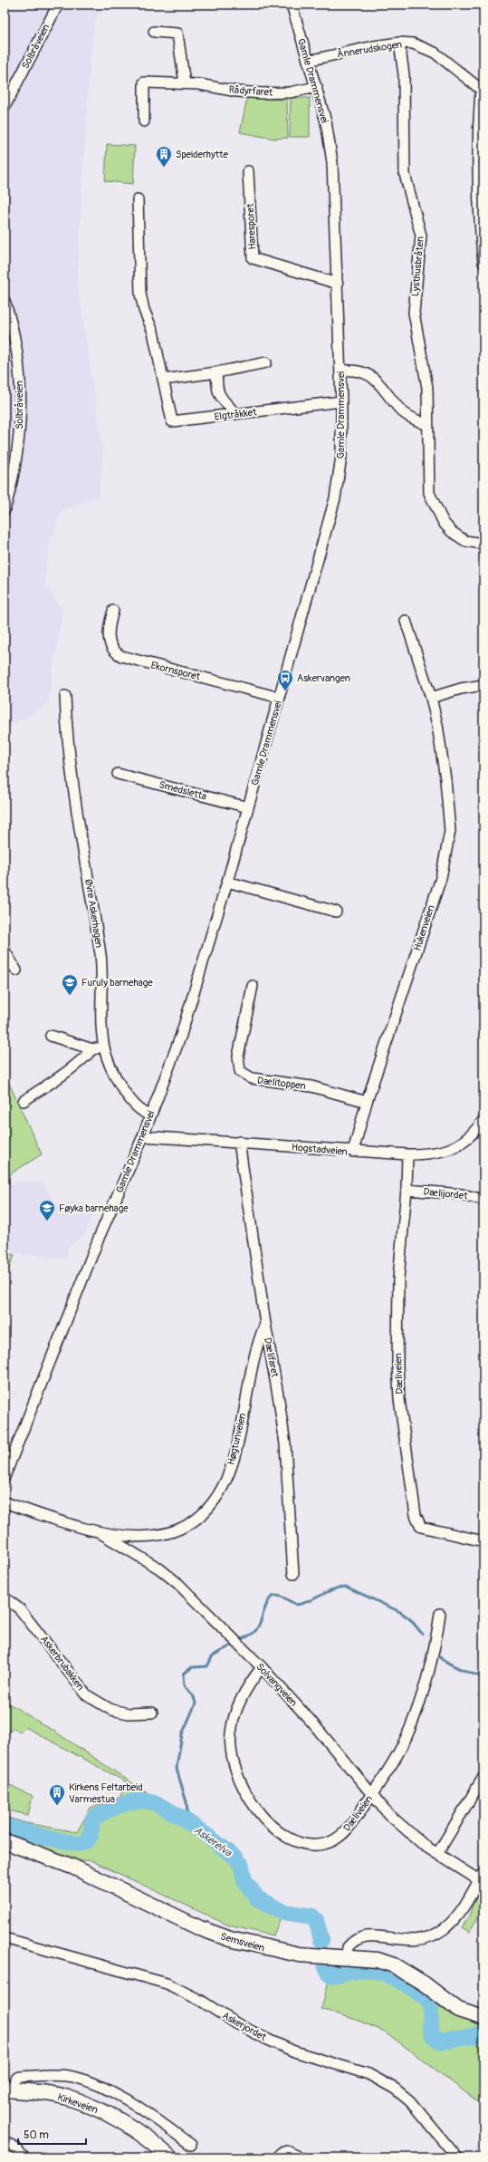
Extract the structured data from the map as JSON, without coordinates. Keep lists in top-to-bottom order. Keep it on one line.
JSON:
{"streets":{"main road":["Semsveien","Kirkeveien"],"street":["Solbråveien","Ånnerudskogen","Gamle Drammensvei","Rådyrfaret","Haresporet","Lysthusbråten","Elgtråkket","Ekornsporet","Smedsletta","Øvre Askerhagen","Hukenveien","Dælitoppen","Hogstadveien","Dælijordet","Dælifaret","Dæliveien","Høgtunveien","Askerbrubakken","Solvangveien","Askerjordet"]},"crossings":[["Ånnerudskogen","Gamle Drammensvei"],["Ånnerudskogen","Lysthusbråten"],["Gamle Drammensvei","Rådyrfaret"],["Gamle Drammensvei","Haresporet"],["Gamle Drammensvei","Elgtråkket"],["Gamle Drammensvei","Ekornsporet"],["Gamle Drammensvei","Smedsletta"],["Gamle Drammensvei","Øvre Askerhagen"],["Gamle Drammensvei","Hogstadveien"],["Hukenveien","Dælitoppen"],["Hukenveien","Hogstadveien"],["Hogstadveien","Dælifaret"],["Hogstadveien","Dæliveien"],["Dælijordet","Dæliveien"],["Dælifaret","Høgtunveien"],["Dæliveien","Solvangveien"],["Høgtunveien","Solvangveien"],["Solvangveien","Semsveien"]],"water":["Askerelva"],"places":{"building":["Speiderhytte","Kirkens Feltarbeid Varmestua"],"bus stop":["Askervangen"],"school or university":["Furuly barnehage","Føyka barnehage"]},"scale_bar":"50 m"}
